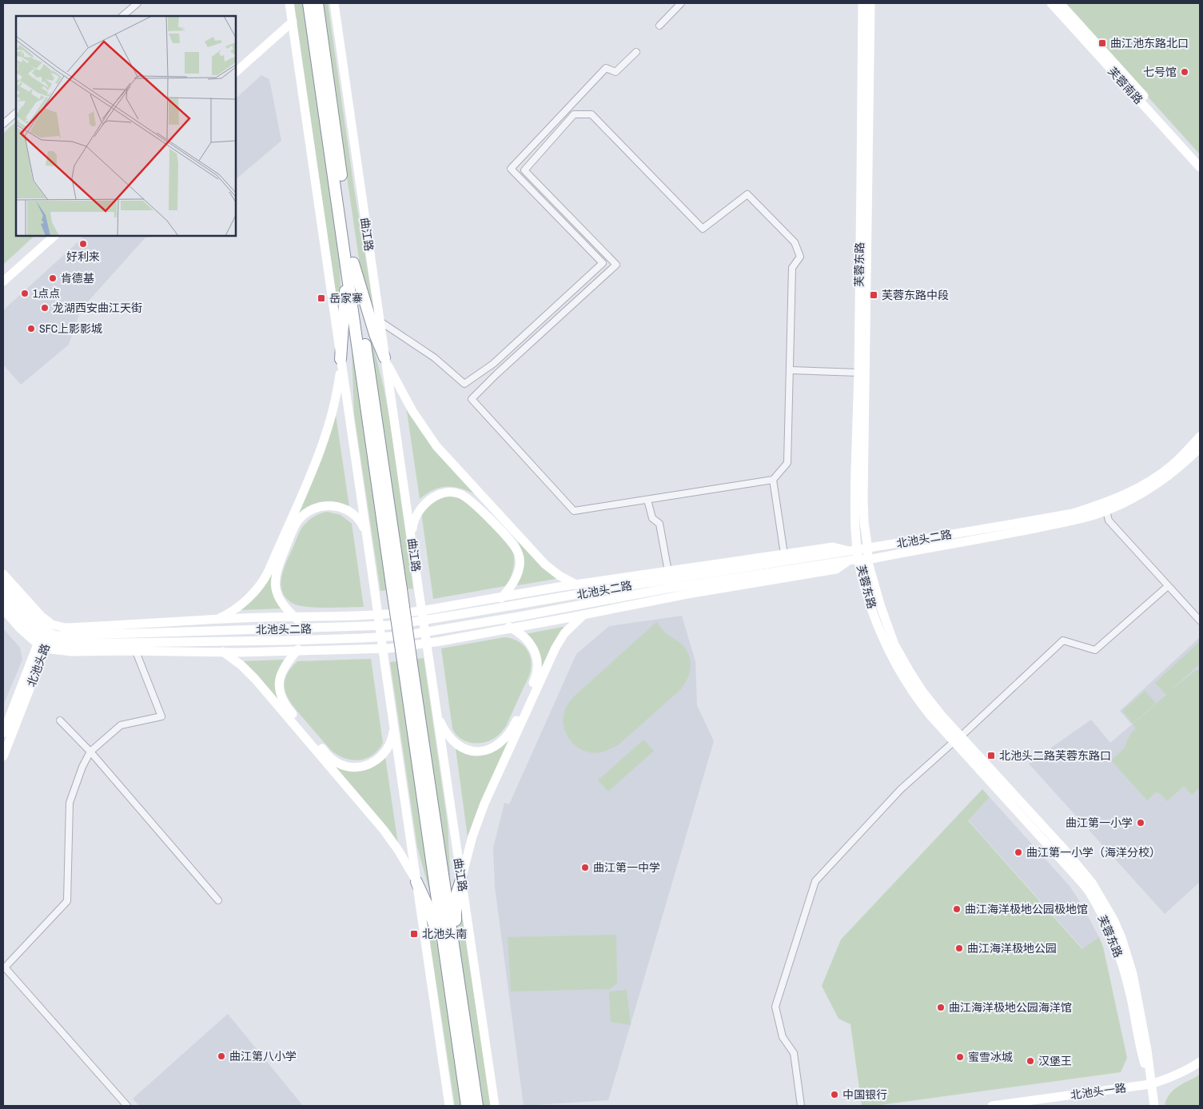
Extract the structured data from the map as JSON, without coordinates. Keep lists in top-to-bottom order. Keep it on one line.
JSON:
{"streets":{"highway":["曲江路"],"main road":["芙蓉南路","芙蓉东路","北池头二路","北池头路","北池头一路"]},"crossings":[["芙蓉东路","北池头二路"],["芙蓉东路","北池头一路"],["北池头二路","北池头路"]],"places":{"transit":["曲江池东路北口","芙蓉东路中段","岳家寨","北池头二路芙蓉东路口","北池头南"],"other":["七号馆","好利来","肯德基","1点点","龙湖西安曲江天街","SFC上影影城","曲江第一小学","曲江第一小学（海洋分校）","曲江第一中学","曲江海洋极地公园极地馆","曲江海洋极地公园","曲江海洋极地公园海洋馆","曲江第八小学","蜜雪冰城","汉堡王","中国银行"]}}
